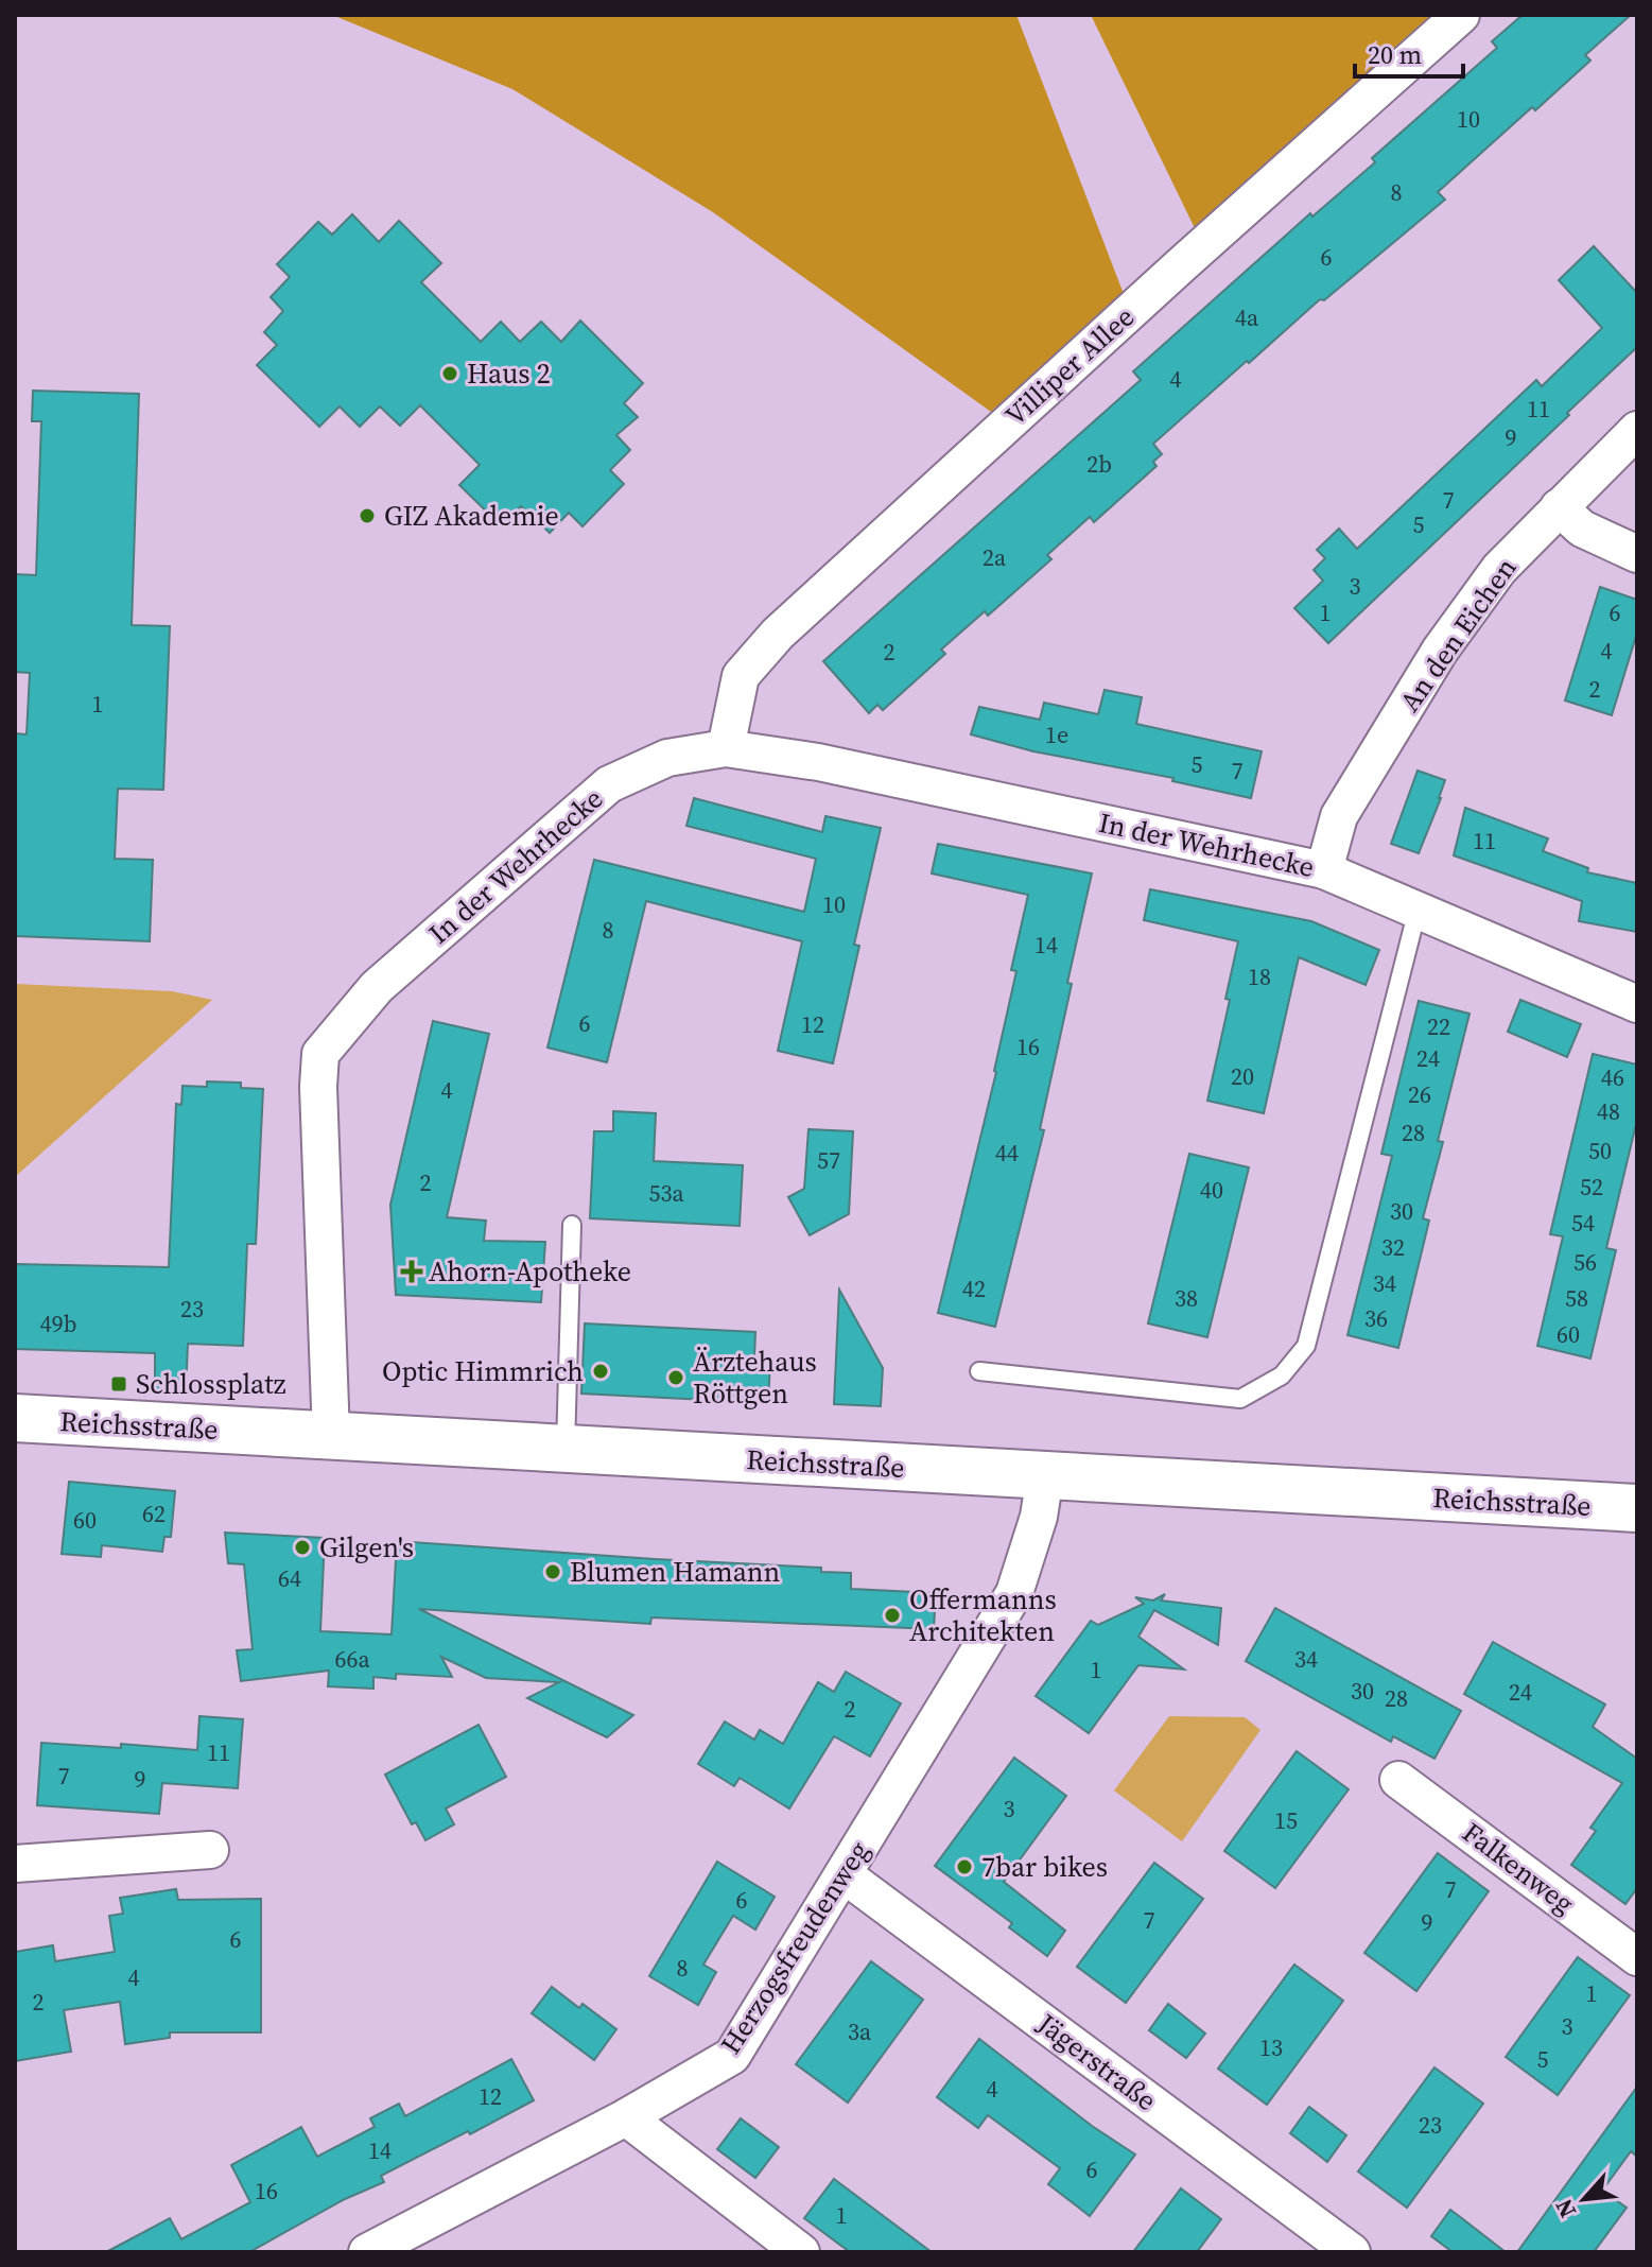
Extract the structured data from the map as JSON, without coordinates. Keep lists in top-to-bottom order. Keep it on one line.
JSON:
{"streets":{"main road":["Reichsstraße"],"street":["Villiper Allee","An den Eichen","In der Wehrhecke","Falkenweg","Herzogsfreudenweg","Jägerstraße"]},"crossings":[["Villiper Allee","In der Wehrhecke"],["An den Eichen","In der Wehrhecke"],["In der Wehrhecke","Reichsstraße"],["Reichsstraße","Herzogsfreudenweg"],["Herzogsfreudenweg","Jägerstraße"]],"places":{"other":["Haus 2","GIZ Akademie","Optic Himmrich","Ärztehaus Röttgen","Gilgen's","Blumen Hamann","Offermanns Architekten","7bar bikes"],"health":["Ahorn-Apotheke"],"transit":["Schlossplatz"]},"house_numbers":["10","8","6","4a","4","11","9","2b","7","5","2a","3","1","6","4","2","2","1","1e","5","7","11","10","8","14","18","6","12","22","16","24","20","46","4","26","48","28","50","44","57","2","52","40","53a","30","54","32","56","34","42","38","58","23","36","49b","60","62","60","64","66a","34","1","30","24","28","2","11","7","9","3","15","7","6","7","9","6","8","4","1","2","3","3a","13","5","4","12","23","14","6","16","1"],"scale_bar":"20 m","north":"bottom left"}
